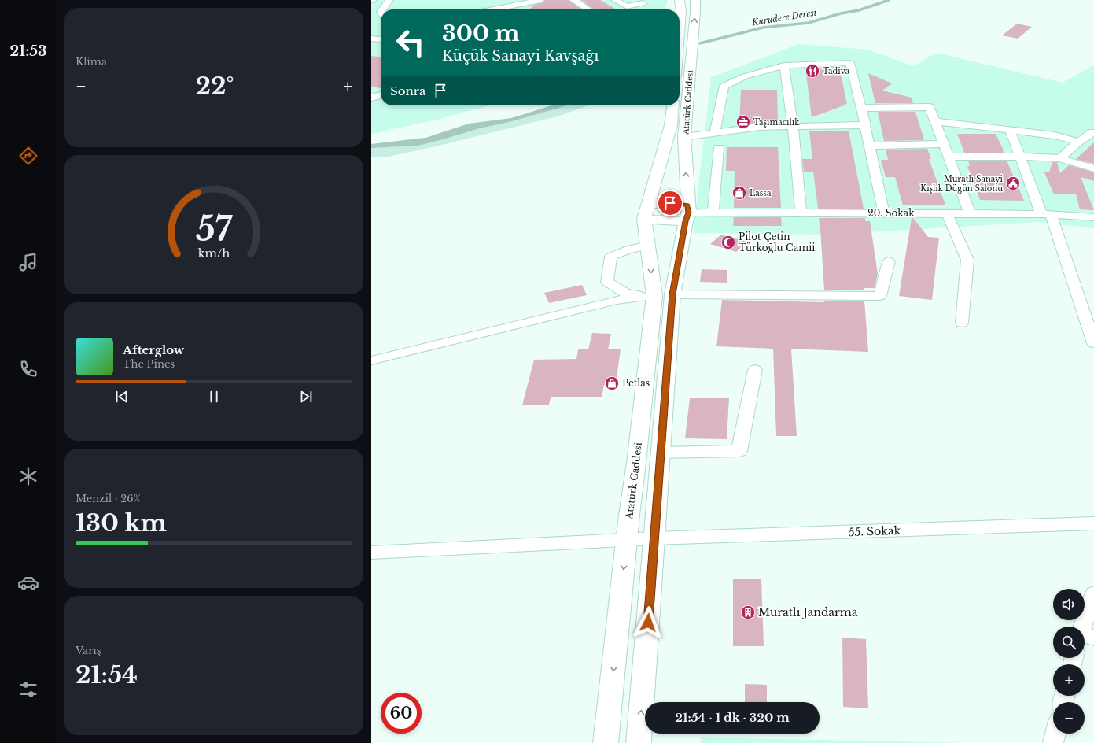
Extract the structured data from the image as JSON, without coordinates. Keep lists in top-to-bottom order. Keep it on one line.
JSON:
{"streets":{"main road":["Atatürk Caddesi"],"street":["20. Sokak","55. Sokak"]},"crossings":[["Atatürk Caddesi","20. Sokak"],["Atatürk Caddesi","55. Sokak"]],"water":["Kurudere Deresi"],"places":{"restaurant":["Tadiva"],"office":["Taşımacılık"],"public building":["Muratlı Sanayi Kışlık Dügün Salonu"],"shop":["Lassa","Petlas"],"mosque":["Pilot Çetin Türkoğlu Camii"],"building":["Muratlı Jandarma"]},"page":{"tabs":"21:53","tile":["Klima",["Menzil · 26%","130 km"],["Varış","21:54"]],"turn":["300 m","Küçük Sanayi Kavşağı"],"heat":["−","22°","+"],"then":"Sonra","song":["Afterglow","The Pines"],"map_buttons":["+","−"],"limit":"60","trip":"21:54 · 1 dk · 320 m","gauge":["57","km/h"]}}
